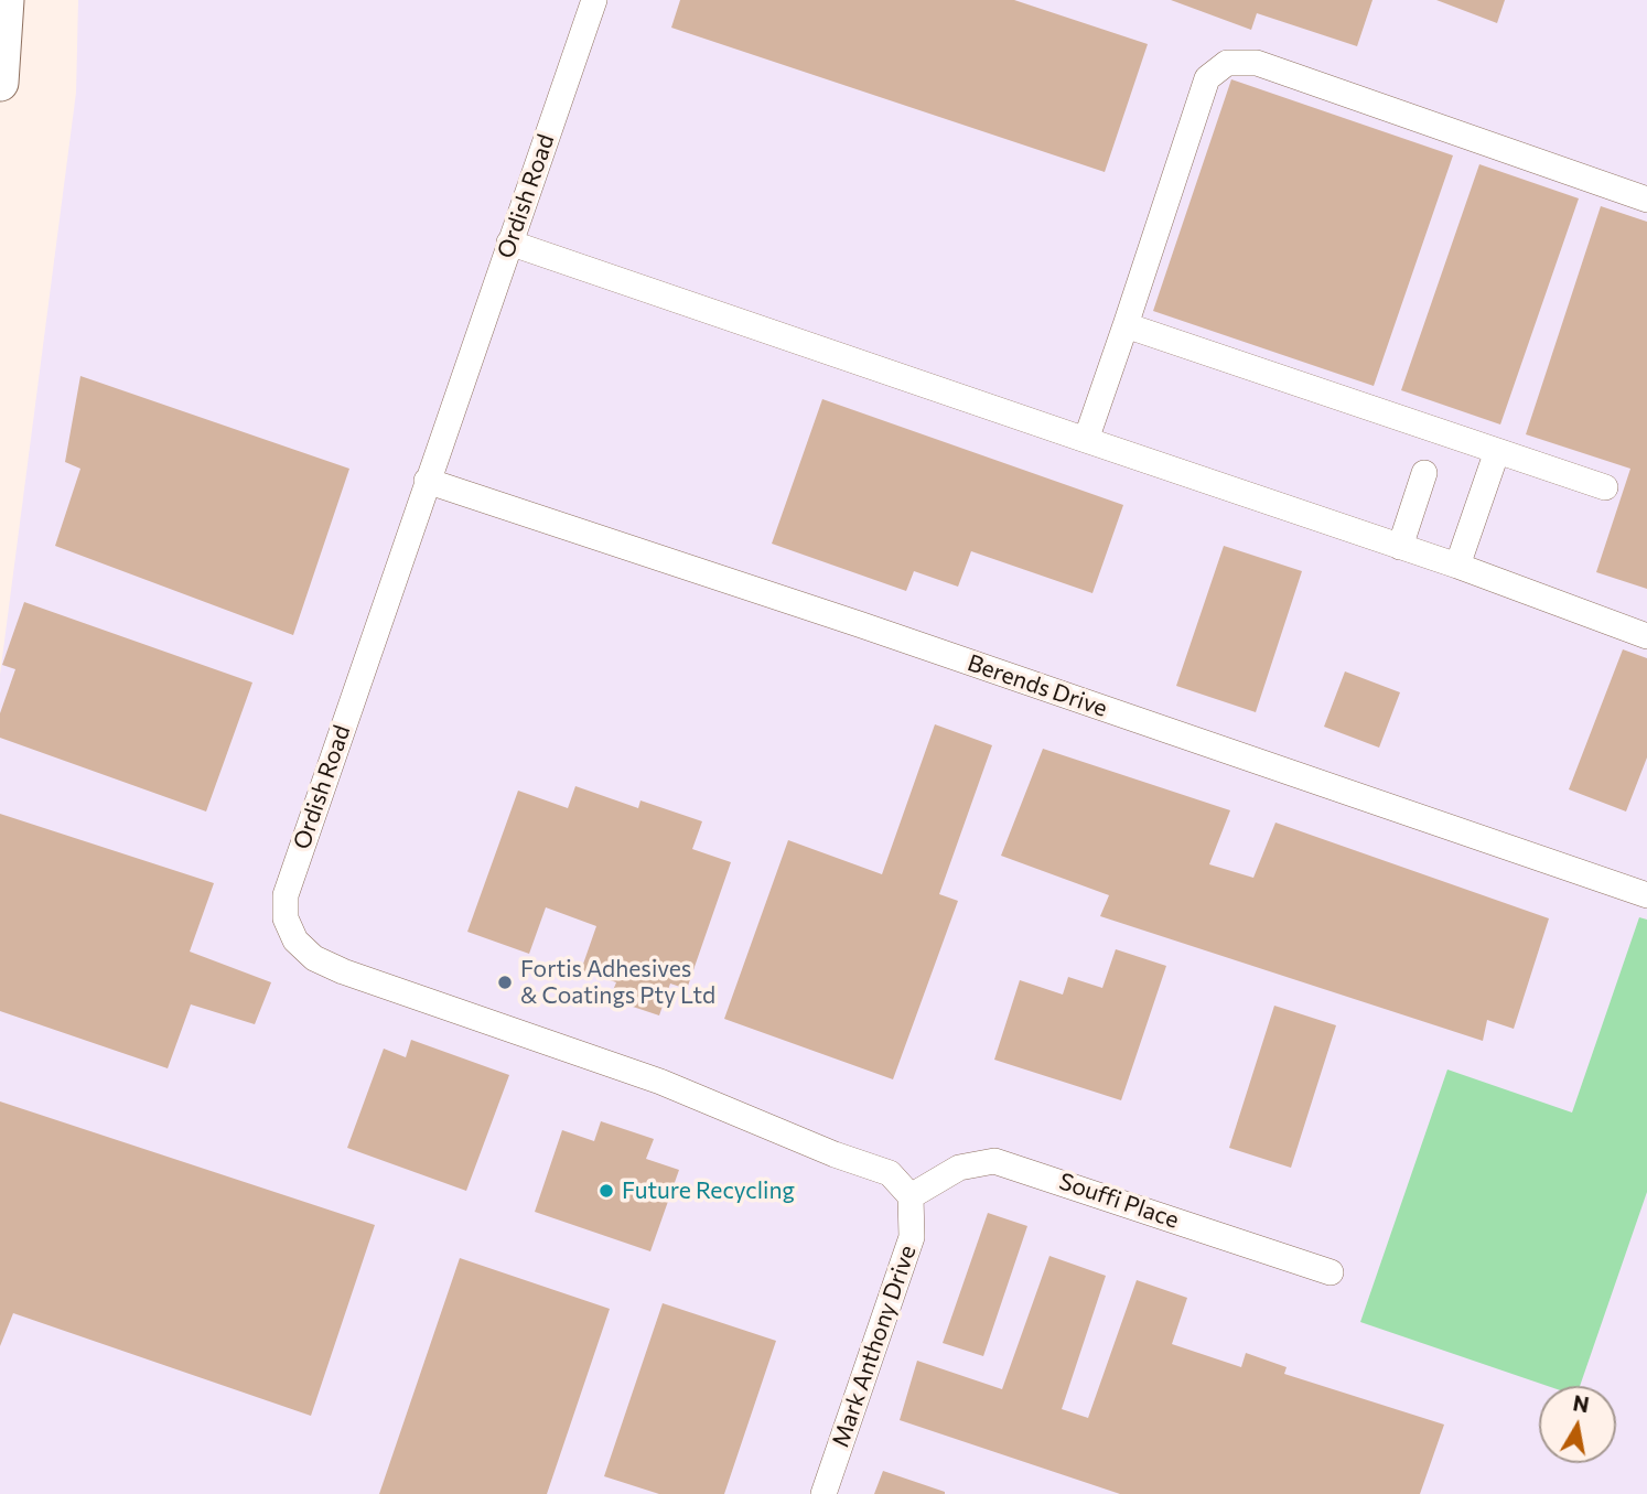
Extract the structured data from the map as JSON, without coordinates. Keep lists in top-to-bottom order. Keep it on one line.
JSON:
{"streets":{"street":["Ordish Road","Berends Drive","Souffi Place","Mark Anthony Drive"]},"crossings":[["Ordish Road","Berends Drive"],["Ordish Road","Souffi Place"],["Ordish Road","Mark Anthony Drive"],["Souffi Place","Mark Anthony Drive"]],"places":["Fortis Adhesives & Coatings Pty Ltd","Future Recycling"],"north":"top"}
